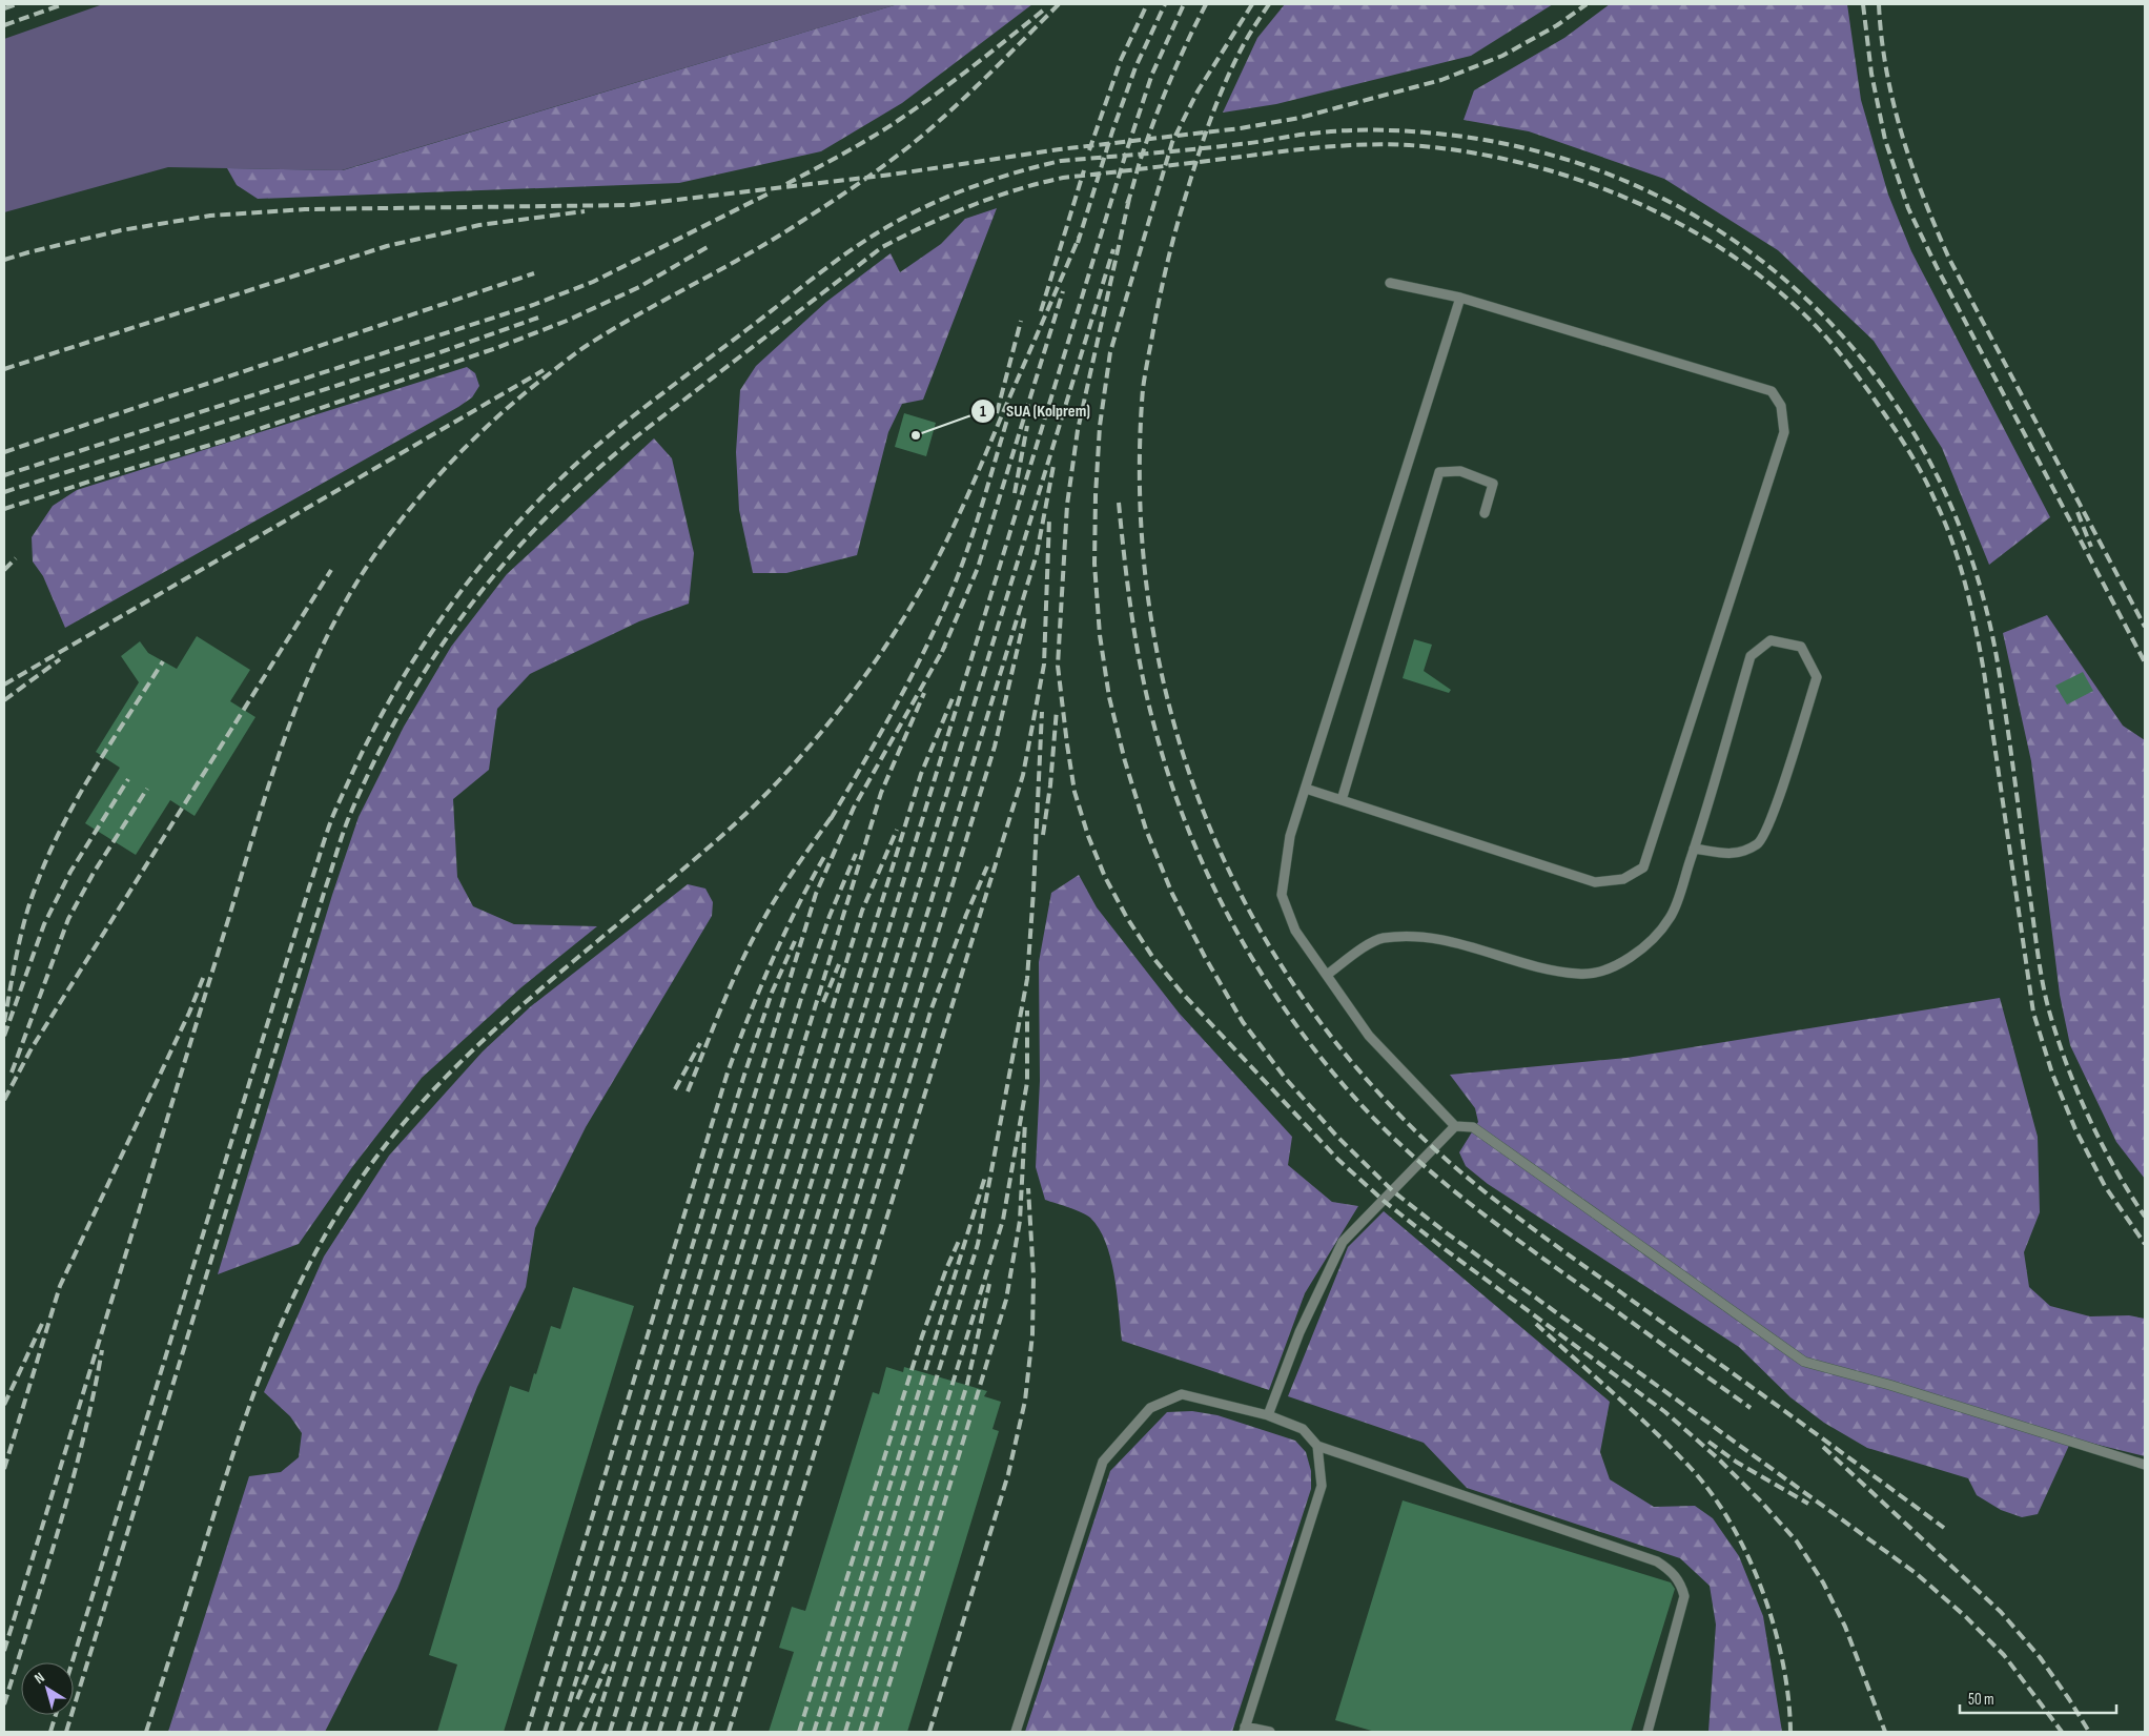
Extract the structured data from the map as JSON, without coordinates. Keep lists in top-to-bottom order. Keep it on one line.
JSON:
{"places":["SUA (Kolprem)"],"scale_bar":"50 m","north":"top left"}
